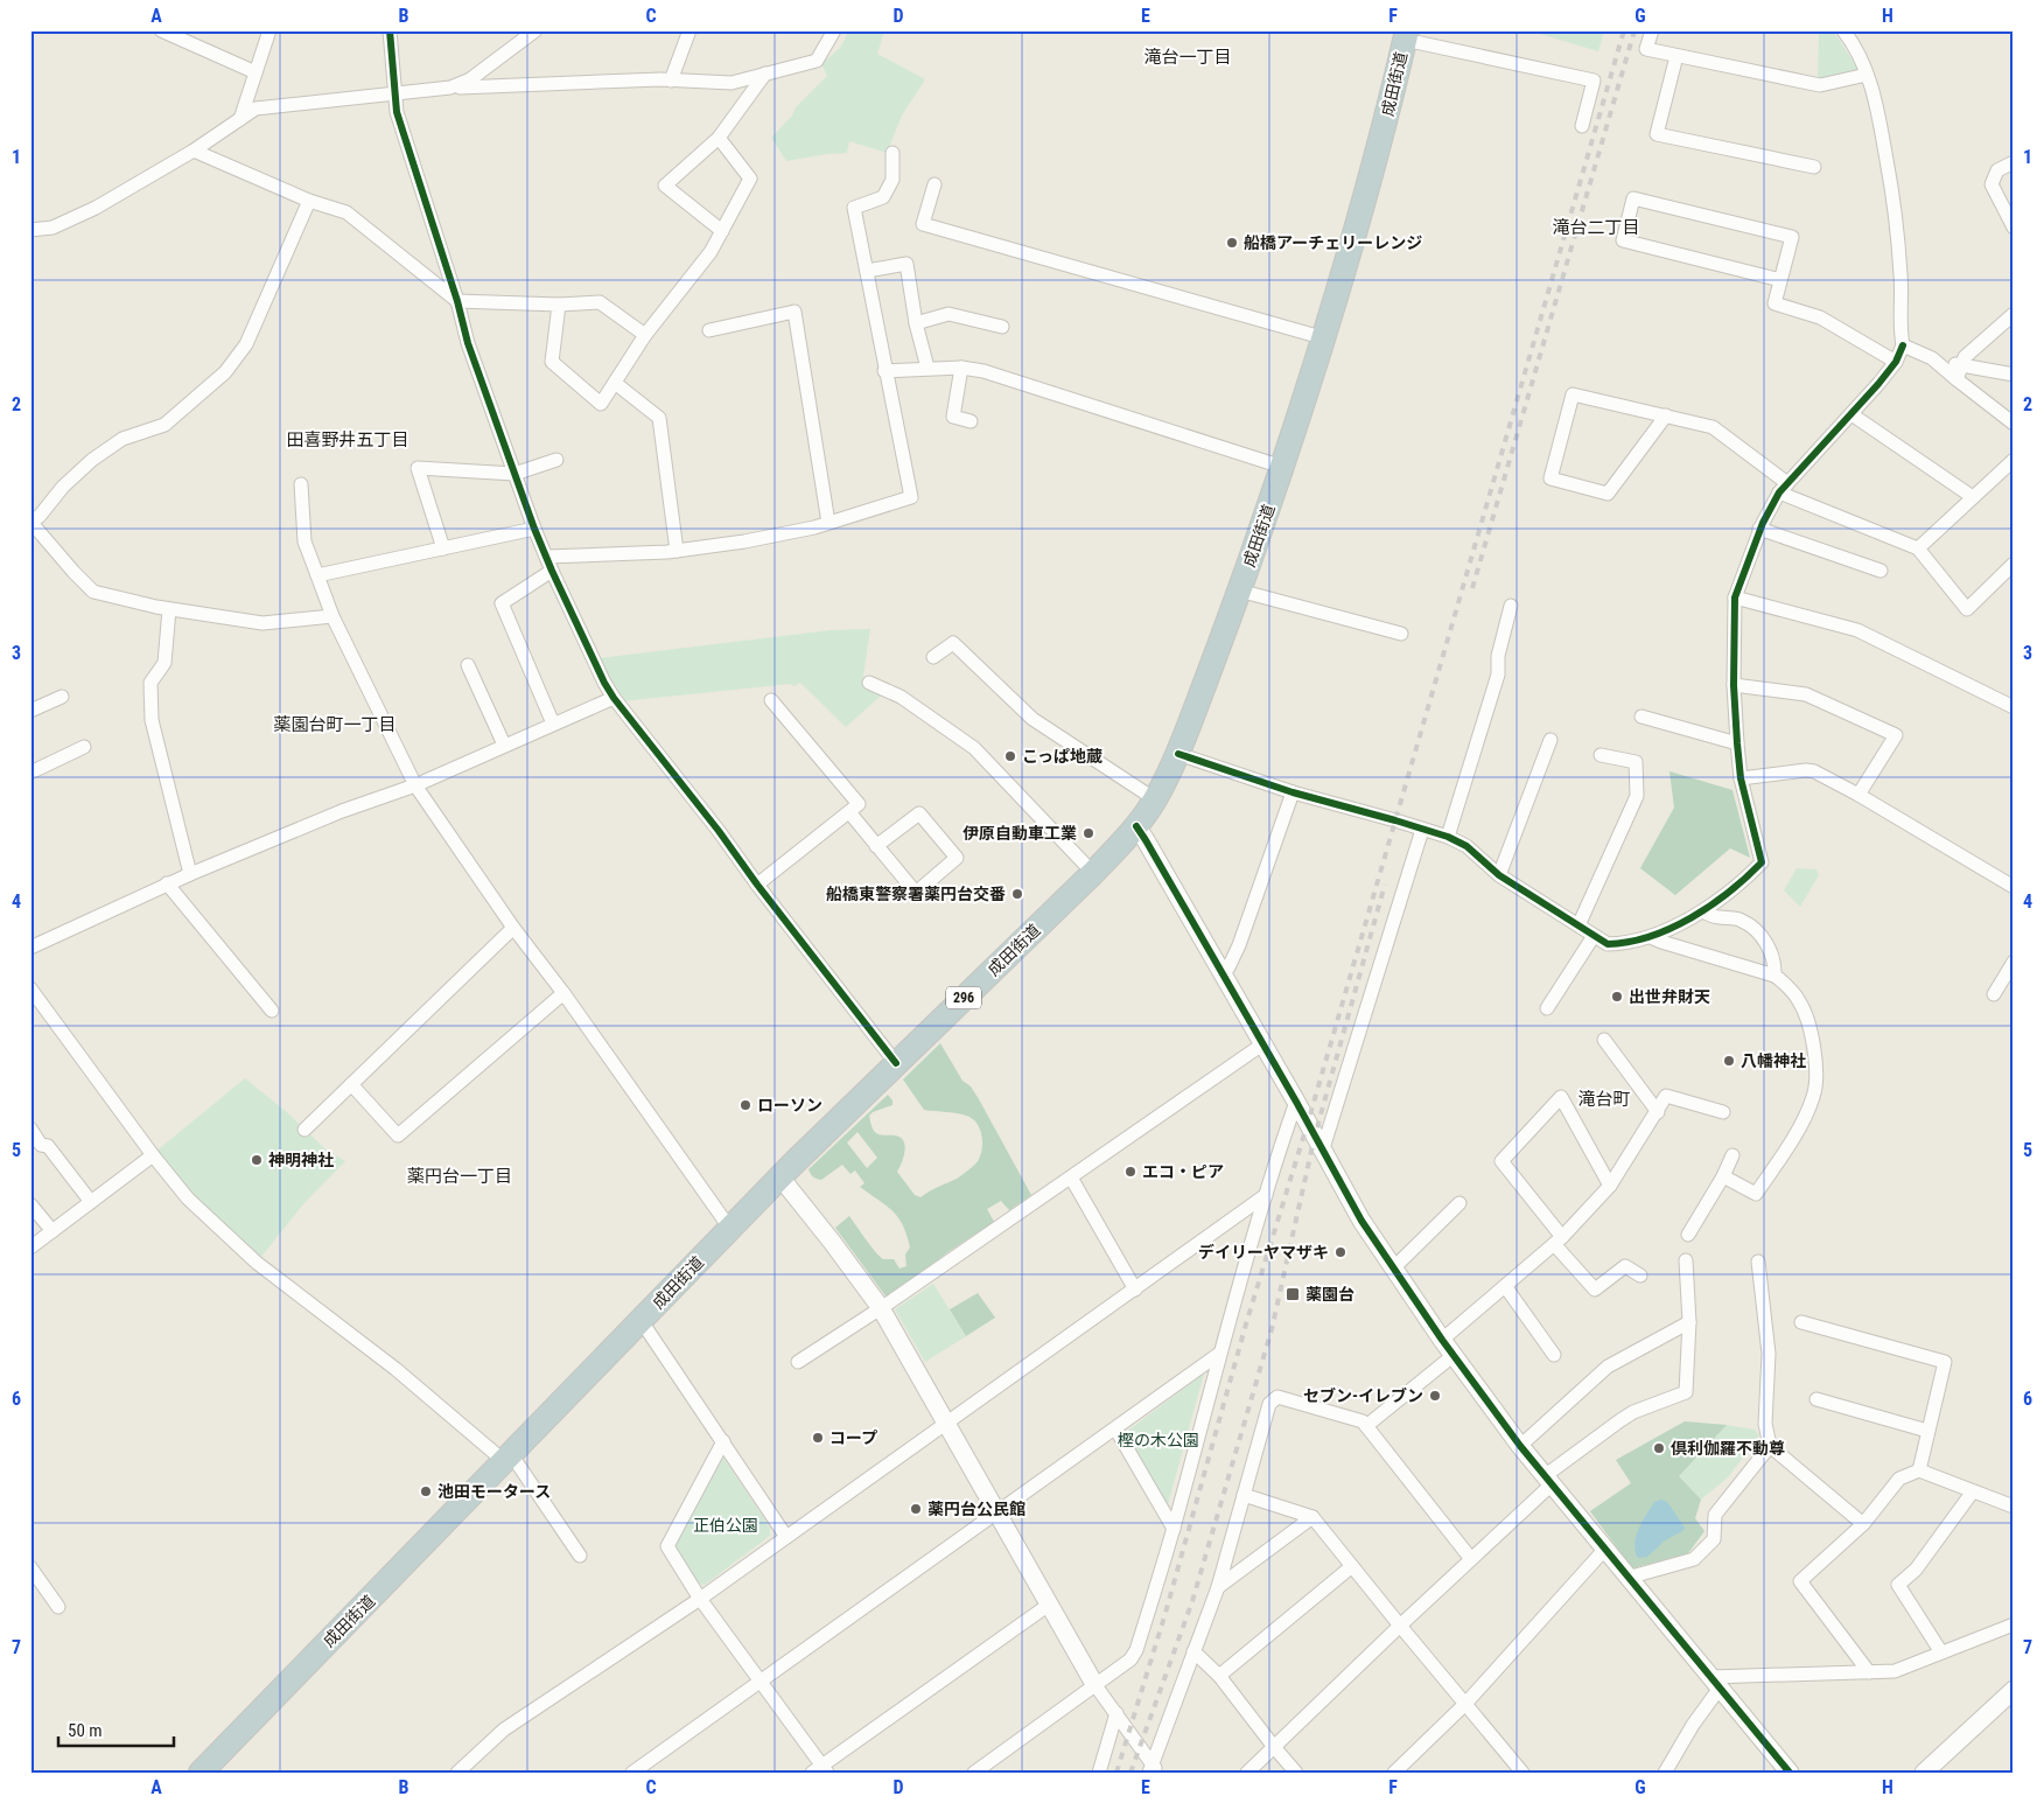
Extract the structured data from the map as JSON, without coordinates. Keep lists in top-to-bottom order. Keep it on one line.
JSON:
{"streets":{"highway":["成田街道","296"]},"districts":["滝台一丁目","滝台二丁目","田喜野井五丁目","薬園台町一丁目","滝台町","薬円台一丁目"],"parks":["樫の木公園","正伯公園"],"places":{"other":["船橋アーチェリーレンジ","こっぱ地蔵","伊原自動車工業","船橋東警察署薬円台交番","出世弁財天","八幡神社","ローソン","神明神社","エコ・ピア","デイリーヤマザキ","セブン-イレブン","コープ","倶利伽羅不動尊","池田モータース","薬円台公民館"],"transit":["薬園台"]},"scale_bar":"50 m","grid":{"columns":["A","B","C","D","E","F","G","H"],"rows":["1","2","3","4","5","6","7"]}}
